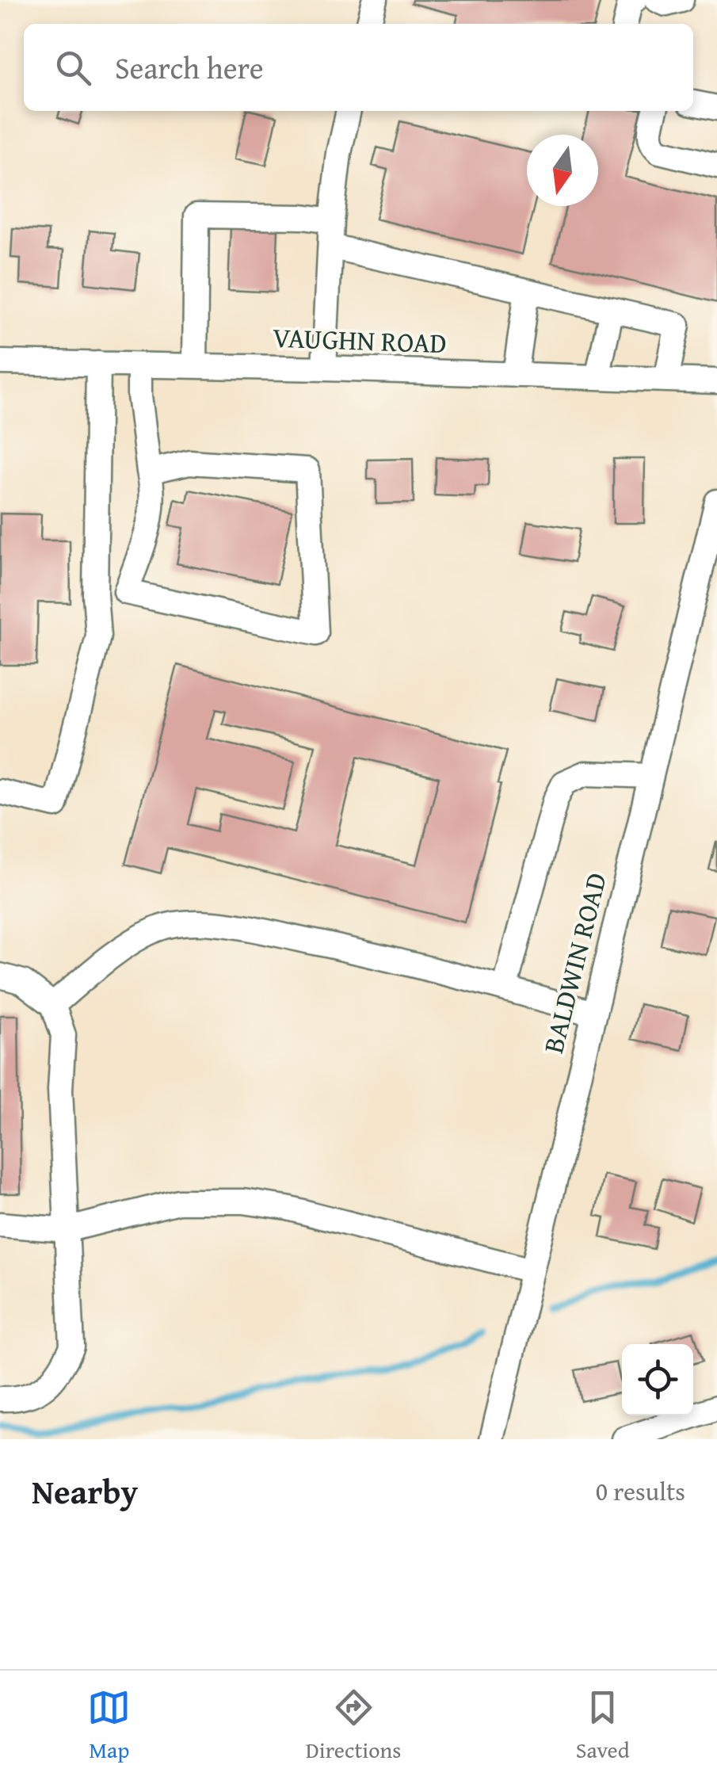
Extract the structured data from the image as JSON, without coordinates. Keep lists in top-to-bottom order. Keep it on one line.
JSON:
{"streets":{"street":["VAUGHN ROAD","BALDWIN ROAD"]},"north":"bottom","page":{"search":"Search here","heading":["Nearby","0 results"],"nav":["Map","Directions","Saved"]}}
